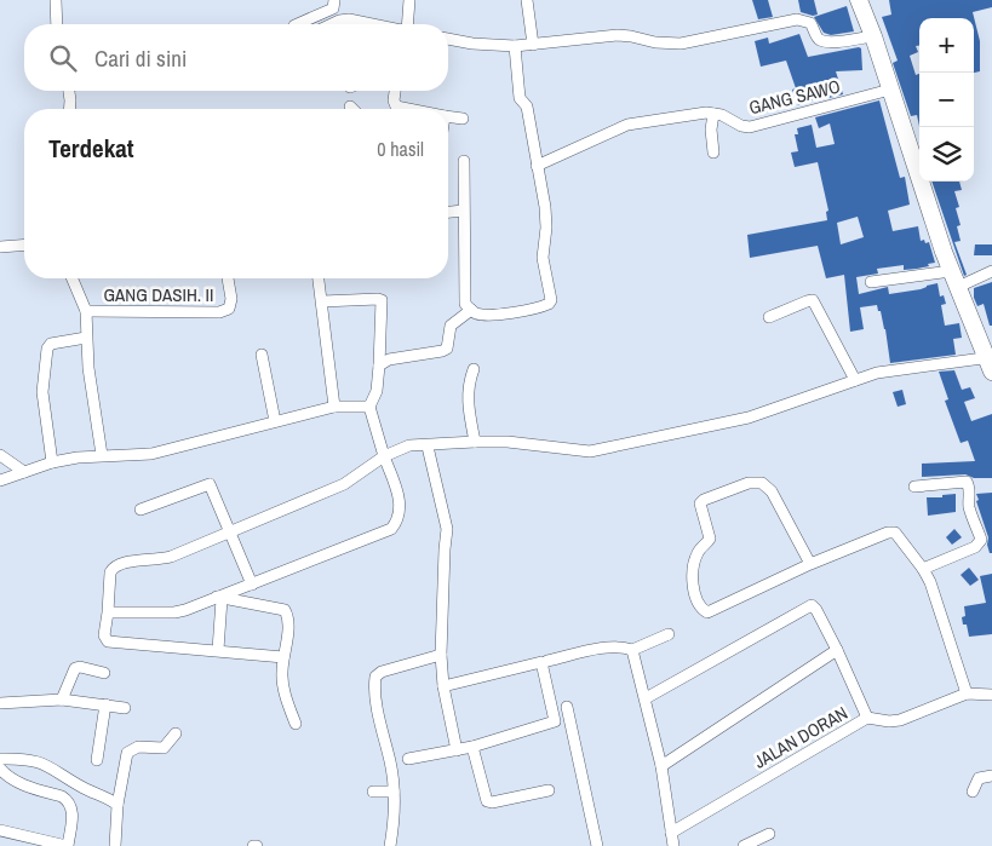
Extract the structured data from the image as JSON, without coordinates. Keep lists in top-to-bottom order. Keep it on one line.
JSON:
{"streets":{"street":["GANG SAWO","GANG DASIH. II","JALAN DORAN"]},"page":{"map_buttons":["+","−"],"search":"Cari di sini","heading":["Terdekat","0 hasil"]}}
